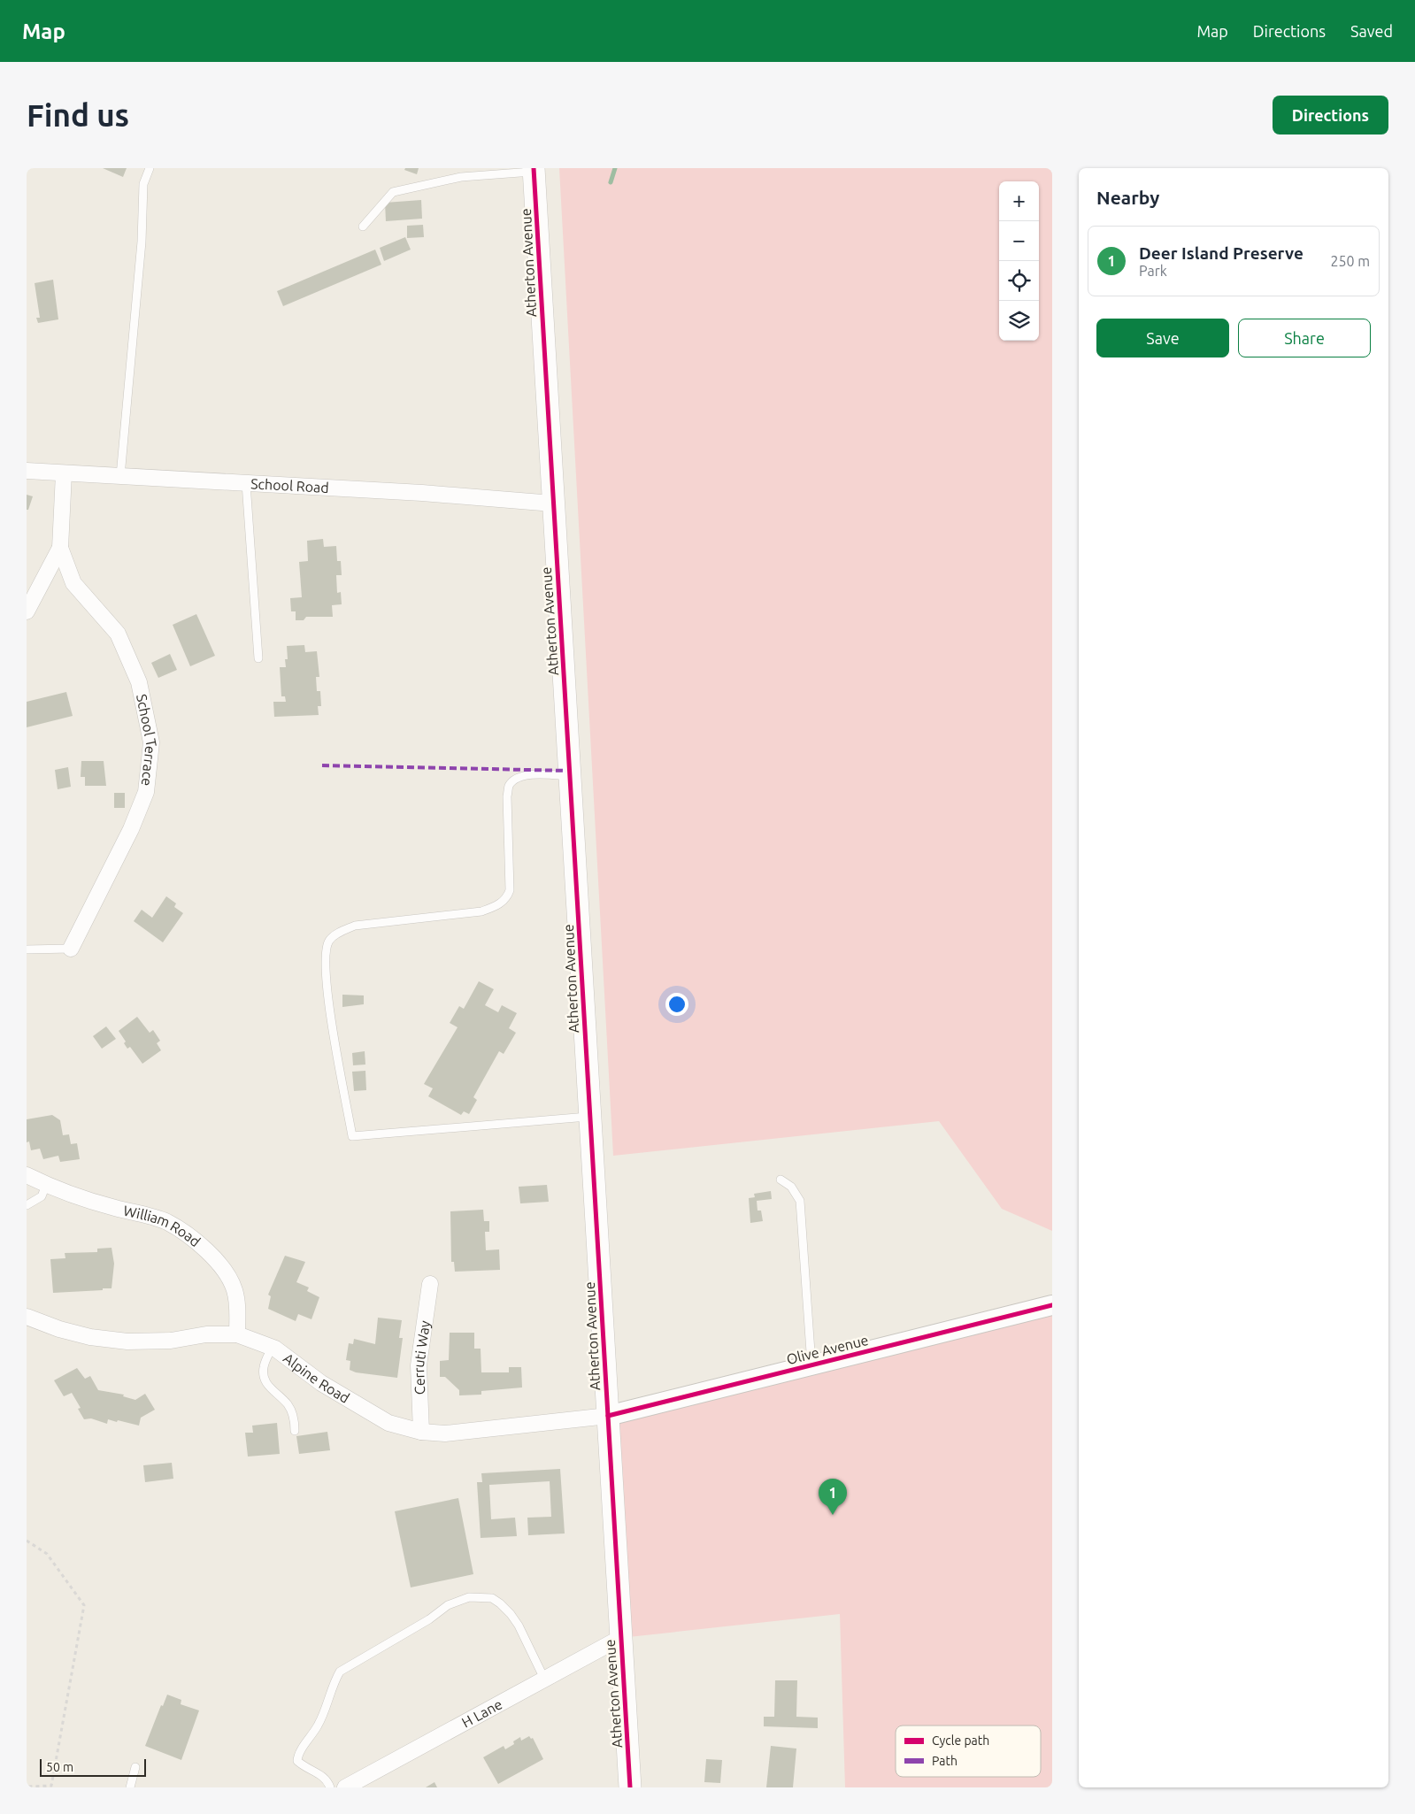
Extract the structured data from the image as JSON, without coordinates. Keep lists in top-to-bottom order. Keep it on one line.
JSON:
{"streets":{"main road":["Atherton Avenue"],"street":["School Road","School Terrace","William Road","Olive Avenue","Cerruti Way","Alpine Road","H Lane"]},"crossings":[["Atherton Avenue","School Road"],["Atherton Avenue","Olive Avenue"],["Atherton Avenue","Alpine Road"],["Atherton Avenue","H Lane"],["School Road","School Terrace"],["William Road","Alpine Road"],["Olive Avenue","Alpine Road"],["Cerruti Way","Alpine Road"]],"legend":["Cycle path","Path"],"scale_bar":"50 m","page":{"header":"Map","nav":["Map","Directions","Saved"],"buttons":["Directions",["Save","Share"]],"title":"Find us","heading":"Nearby","map_buttons":["+","−"],"list":[{"mark":"1","name":"Deer Island Preserve","note":"Park","value":"250 m"}],"pins":"1","scale":"50 m"}}
